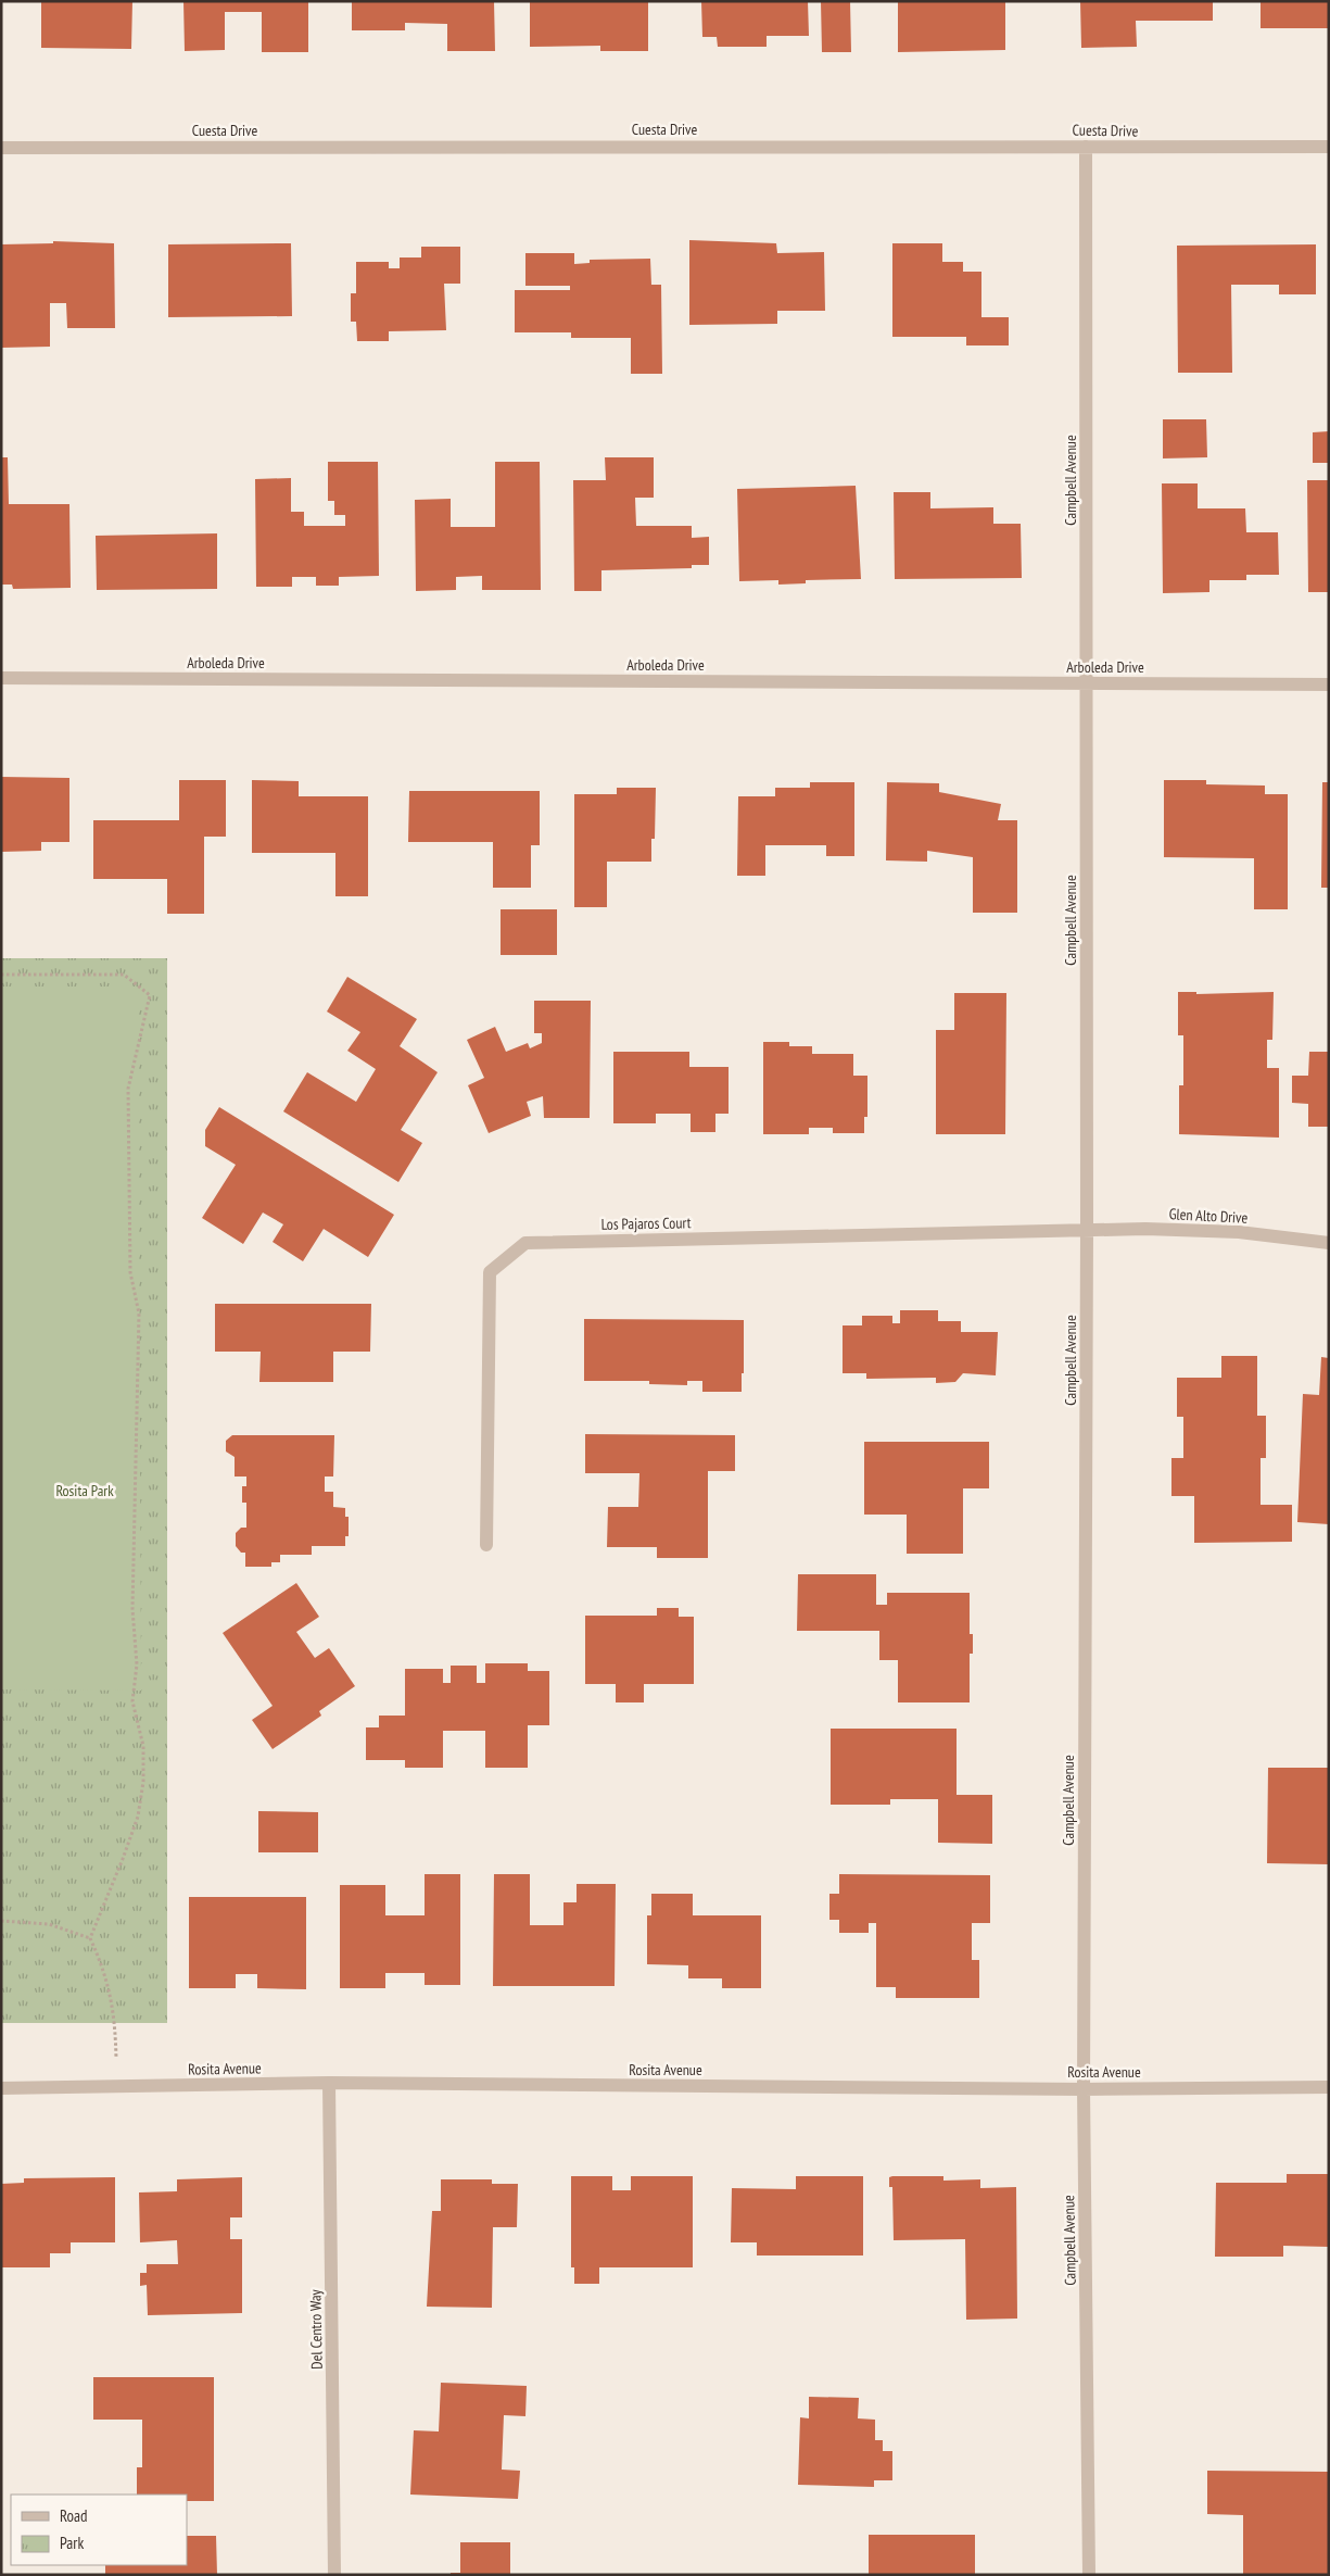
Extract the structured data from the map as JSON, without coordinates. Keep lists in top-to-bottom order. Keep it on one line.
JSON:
{"streets":{"street":["Cuesta Drive","Campbell Avenue","Arboleda Drive","Glen Alto Drive","Los Pajaros Court","Rosita Avenue","Del Centro Way"]},"crossings":[["Cuesta Drive","Campbell Avenue"],["Campbell Avenue","Arboleda Drive"],["Campbell Avenue","Glen Alto Drive"],["Campbell Avenue","Los Pajaros Court"],["Campbell Avenue","Rosita Avenue"],["Glen Alto Drive","Los Pajaros Court"],["Rosita Avenue","Del Centro Way"]],"parks":["Rosita Park"],"legend":["Road","Park"]}
